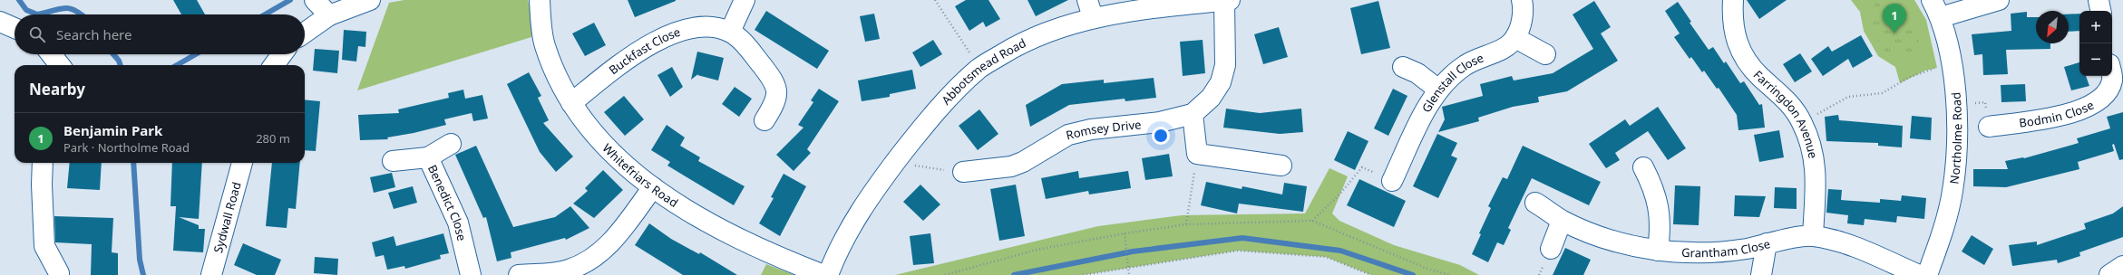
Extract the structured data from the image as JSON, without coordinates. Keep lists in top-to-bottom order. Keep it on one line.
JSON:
{"streets":{"street":["Buckfast Close","Abbotsmead Road","Glenstall Close","Bodmin Close","Farringdon Avenue","Romsey Drive","Northolme Road","Whitefriars Road","Benedict Close","Sydwall Road","Grantham Close"]},"crossings":[["Buckfast Close","Whitefriars Road"],["Abbotsmead Road","Romsey Drive"],["Farringdon Avenue","Grantham Close"]],"north":"bottom left","page":{"pins":"1","map_buttons":["+","−"],"search":"Search here","heading":"Nearby","list":[{"mark":"1","name":"Benjamin Park","note":"Park · Northolme Road","value":"280 m"}]}}
